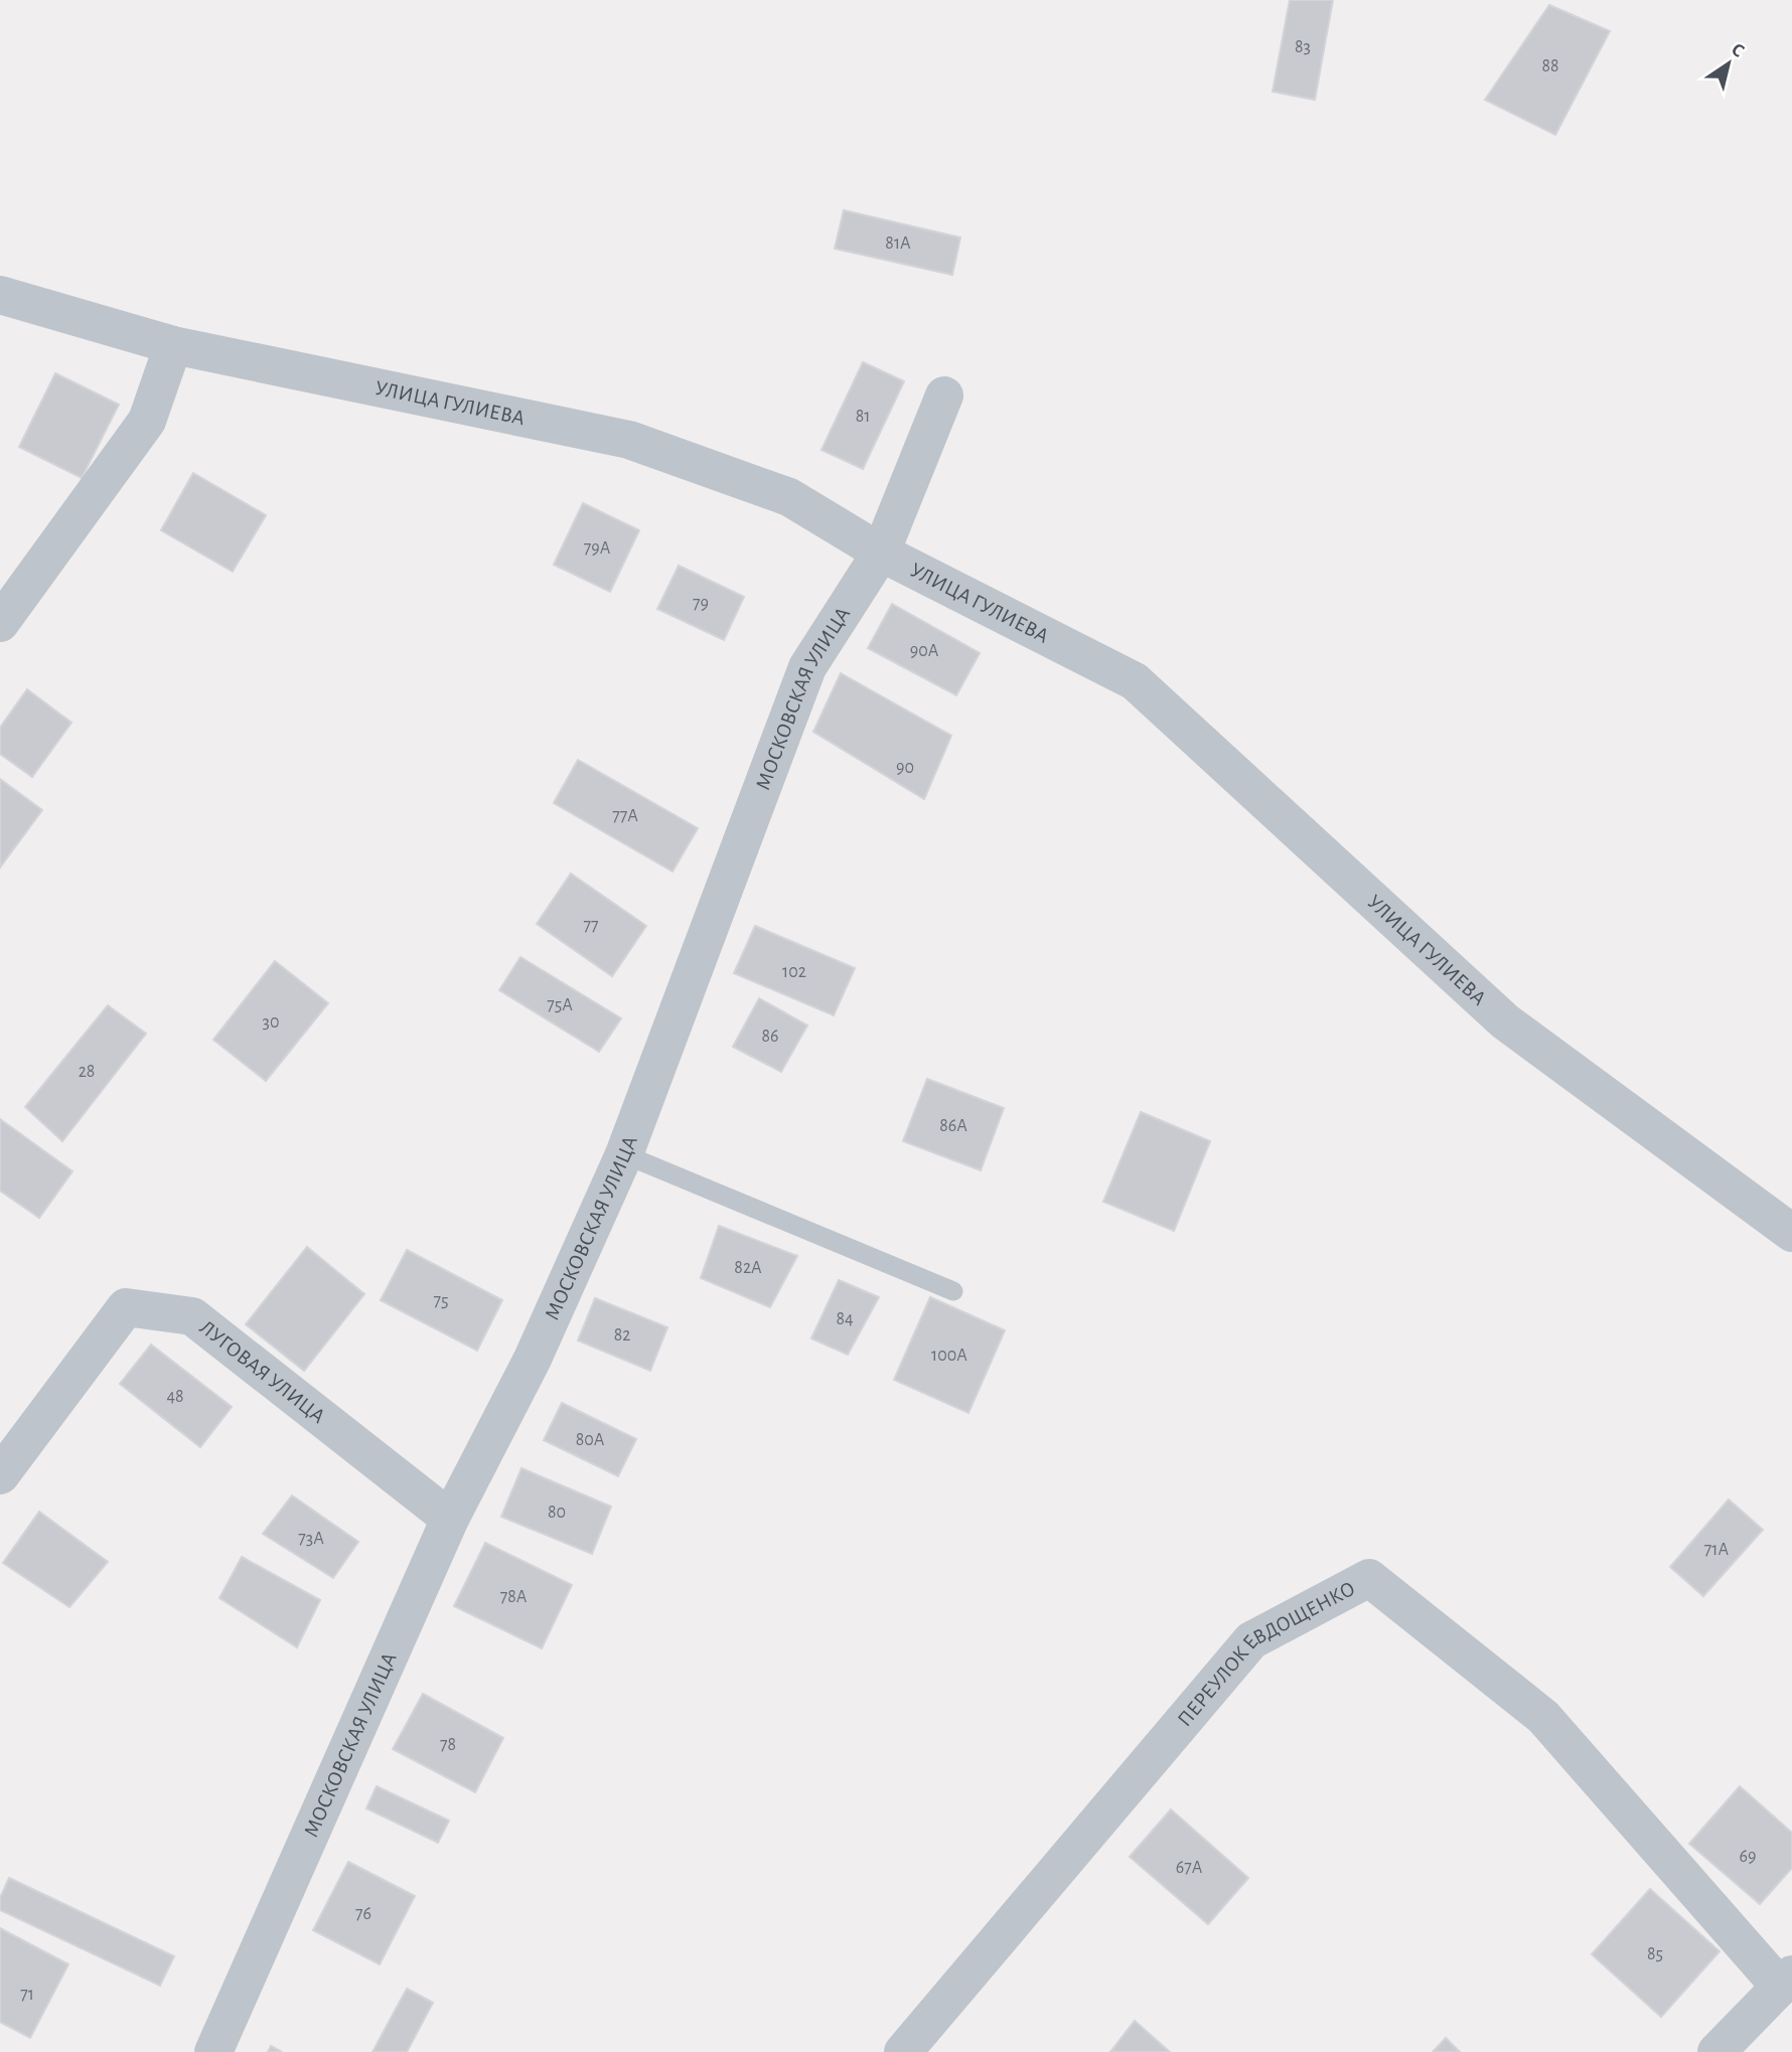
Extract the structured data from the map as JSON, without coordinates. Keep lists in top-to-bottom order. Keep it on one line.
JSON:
{"streets":{"street":["УЛИЦА ГУЛИЕВА","МОСКОВСКАЯ УЛИЦА","ЛУГОВАЯ УЛИЦА","ПЕРЕУЛОК ЕВДОЩЕНКО"]},"crossings":[["УЛИЦА ГУЛИЕВА","МОСКОВСКАЯ УЛИЦА"],["МОСКОВСКАЯ УЛИЦА","ЛУГОВАЯ УЛИЦА"]],"house_numbers":["83","88","81А","81","79А","79","90А","90","77А","77","102","75А","30","86","28","86А","82А","75","84","82","100А","48","80А","80","73А","71А","78А","78","69","67А","76","85","71"],"north":"top right"}
